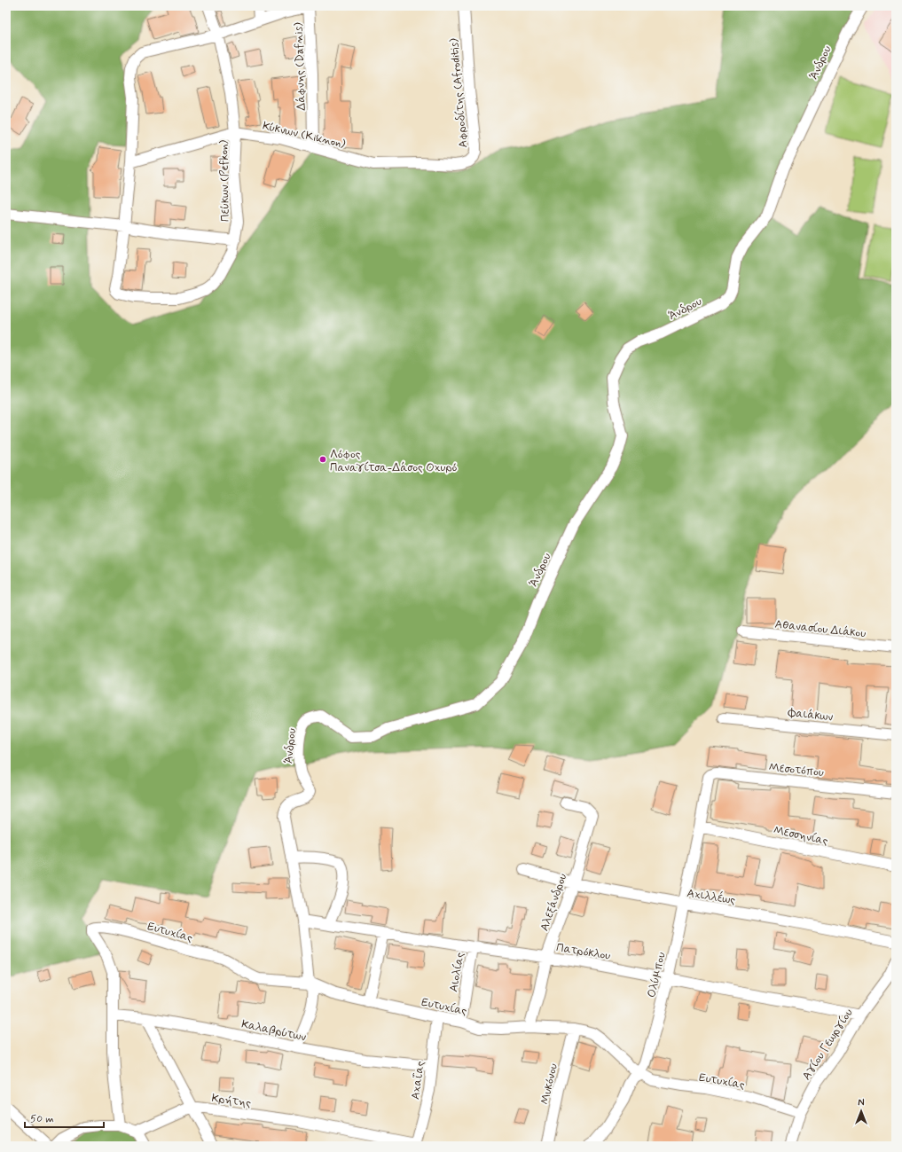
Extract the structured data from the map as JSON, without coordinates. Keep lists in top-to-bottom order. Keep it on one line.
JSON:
{"streets":{"street":["Άνδρου","Δάφνης (Dafnis)","Αφροδίτης (Afroditis)","Κύκνων (Kiknon)","Πεύκων (Pefkon)","Αθανασίου Διάκου","Φαιάκων","Μεσοτόπου","Μεσσηνίας","Αχιλλέως","Αλεξάνδρου","Ευτυχίας","Πατρόκλου","Αιολίας","Ολύμπου","Καλαβρύτων","Αγίου Γεωργίου","Αχαΐας","Μυκόνου","Κρήτης"]},"crossings":[["Άνδρου","Ευτυχίας"],["Άνδρου","Πατρόκλου"],["Άνδρου","Καλαβρύτων"],["Δάφνης (Dafnis)","Κύκνων (Kiknon)"],["Αφροδίτης (Afroditis)","Κύκνων (Kiknon)"],["Κύκνων (Kiknon)","Πεύκων (Pefkon)"],["Μεσοτόπου","Ολύμπου"],["Μεσσηνίας","Ολύμπου"],["Αχιλλέως","Αλεξάνδρου"],["Αχιλλέως","Ολύμπου"],["Αλεξάνδρου","Ευτυχίας"],["Αλεξάνδρου","Πατρόκλου"],["Ευτυχίας","Αιολίας"],["Ευτυχίας","Ολύμπου"],["Ευτυχίας","Καλαβρύτων"],["Ευτυχίας","Αγίου Γεωργίου"],["Ευτυχίας","Αχαΐας"],["Ευτυχίας","Μυκόνου"],["Πατρόκλου","Αιολίας"],["Πατρόκλου","Ολύμπου"],["Πατρόκλου","Αγίου Γεωργίου"],["Καλαβρύτων","Αχαΐας"],["Αχαΐας","Κρήτης"]],"places":["Λόφος Παναγίτσα-Δάσος Οχυρό"],"scale_bar":"50 m","north":"top"}
